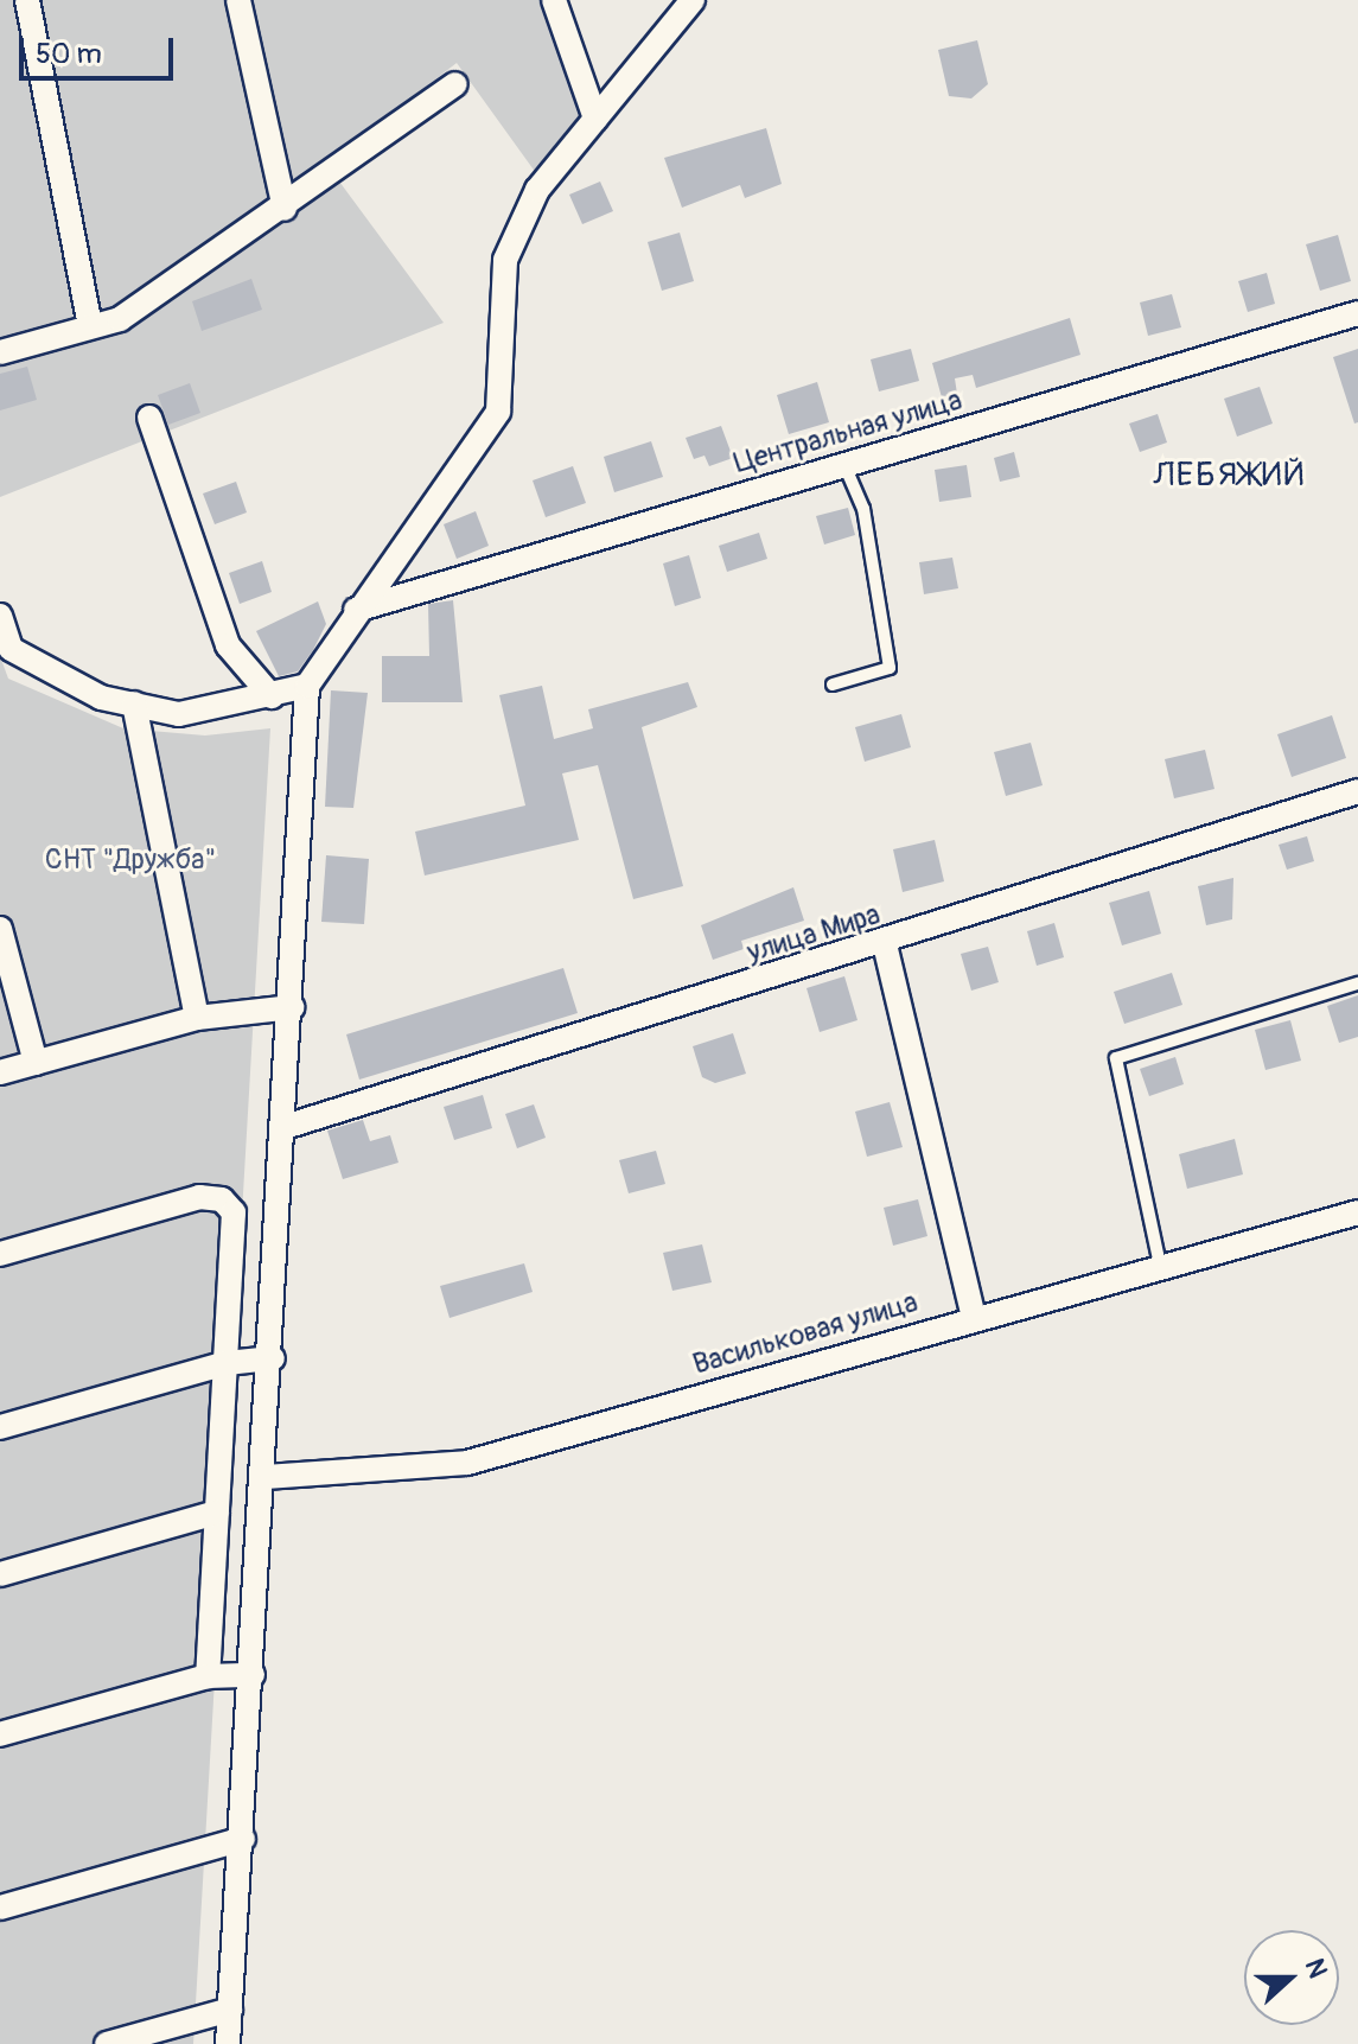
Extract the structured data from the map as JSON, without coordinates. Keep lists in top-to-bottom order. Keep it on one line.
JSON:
{"streets":{"street":["Центральная улица","улица Мира","Васильковая улица"]},"districts":["ЛЕБЯЖИЙ"],"parks":["СНТ \"Дружба\""],"scale_bar":"50 m","north":"right"}
